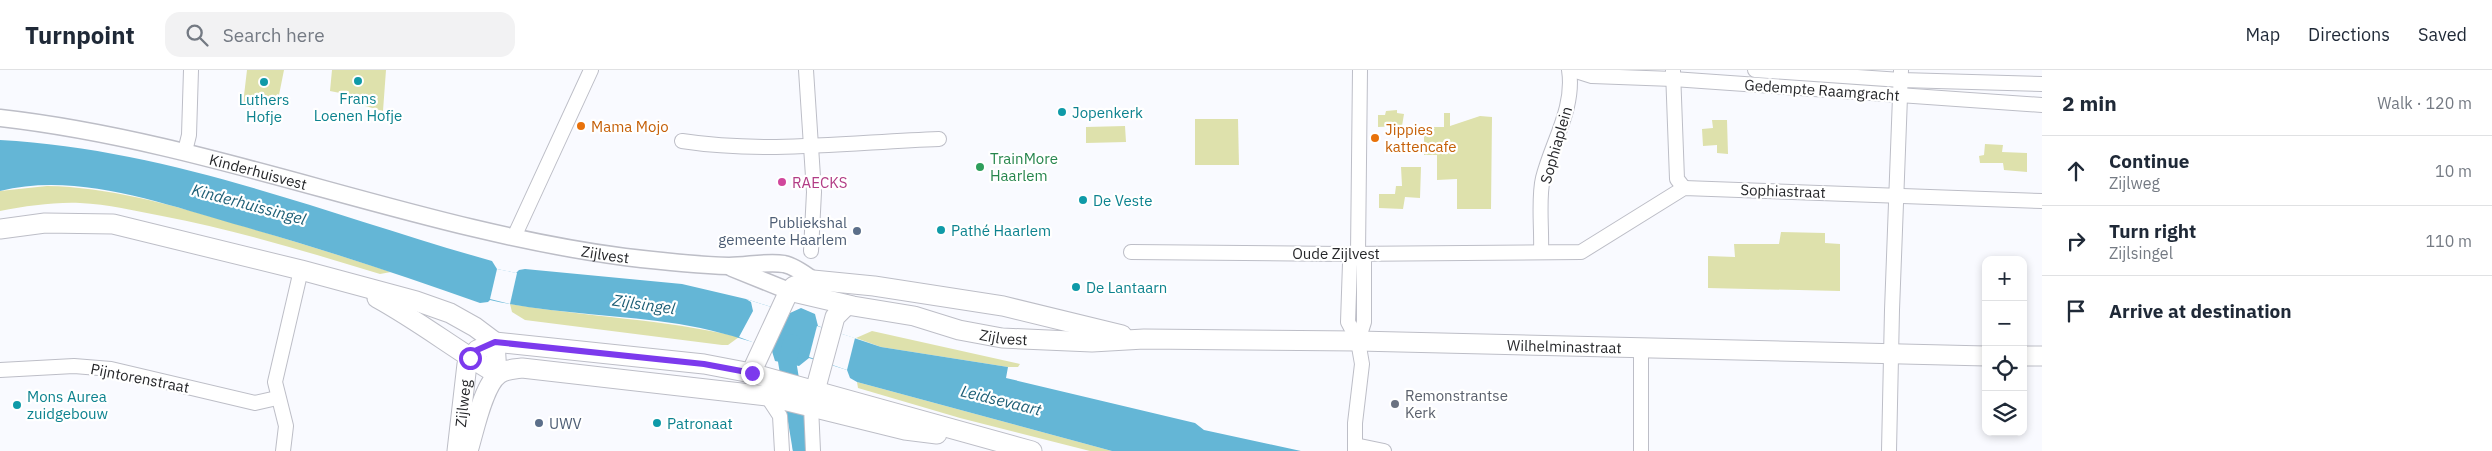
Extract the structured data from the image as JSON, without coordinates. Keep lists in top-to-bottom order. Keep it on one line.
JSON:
{"streets":{"main road":["Zijlvest","Wilhelminastraat","Zijlweg"],"street":["Gedempte Raamgracht","Sophiaplein","Kinderhuisvest","Sophiastraat","Oude Zijlvest","Pijntorenstraat"]},"crossings":[["Gedempte Raamgracht","Sophiaplein"],["Sophiaplein","Oude Zijlvest"],["Kinderhuisvest","Zijlvest"],["Zijlvest","Wilhelminastraat"]],"water":["Kinderhuissingel","Zijlsingel","Leidsevaart"],"places":["Frans Loenen Hofje","Luthers Hofje","Jopenkerk","Mama Mojo","Jippies kattencafe","TrainMore Haarlem","RAECKS","De Veste","Pathé Haarlem","Publiekshal gemeente Haarlem","De Lantaarn","Remonstrantse Kerk","Mons Aurea zuidgebouw","UWV","Patronaat"],"page":{"header":"Turnpoint","search":"Search here","nav":["Map","Directions","Saved"],"heading":["2 min","Walk · 120 m"],"list":[["Continue","Zijlweg","10 m"],["Turn right","Zijlsingel","110 m"],"Arrive at destination"],"map_buttons":["+","−"]}}
